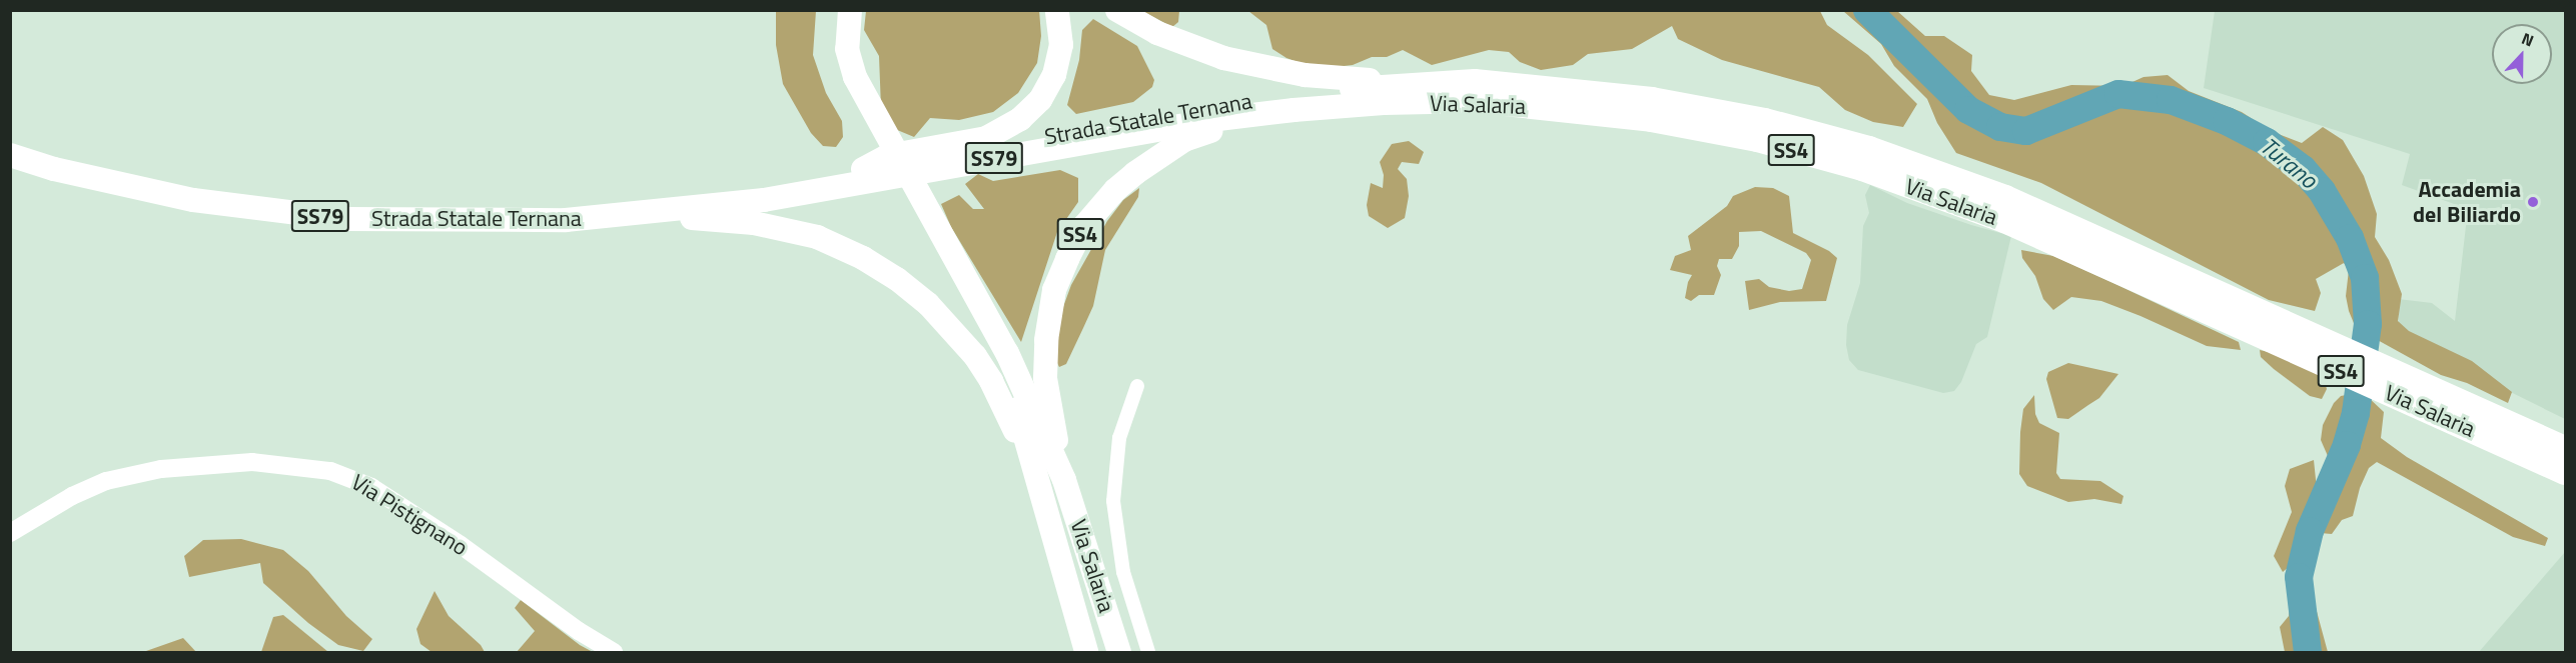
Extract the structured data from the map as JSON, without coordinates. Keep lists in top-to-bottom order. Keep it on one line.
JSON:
{"streets":{"highway":["Via Salaria","Strada Statale Ternana","SS4","SS79"],"street":["Via Pistignano"]},"crossings":[["Via Salaria","Strada Statale Ternana"],["Via Salaria","SS4"],["Strada Statale Ternana","SS4"]],"water":["Turano"],"places":["Accademia del Biliardo"],"north":"top"}
